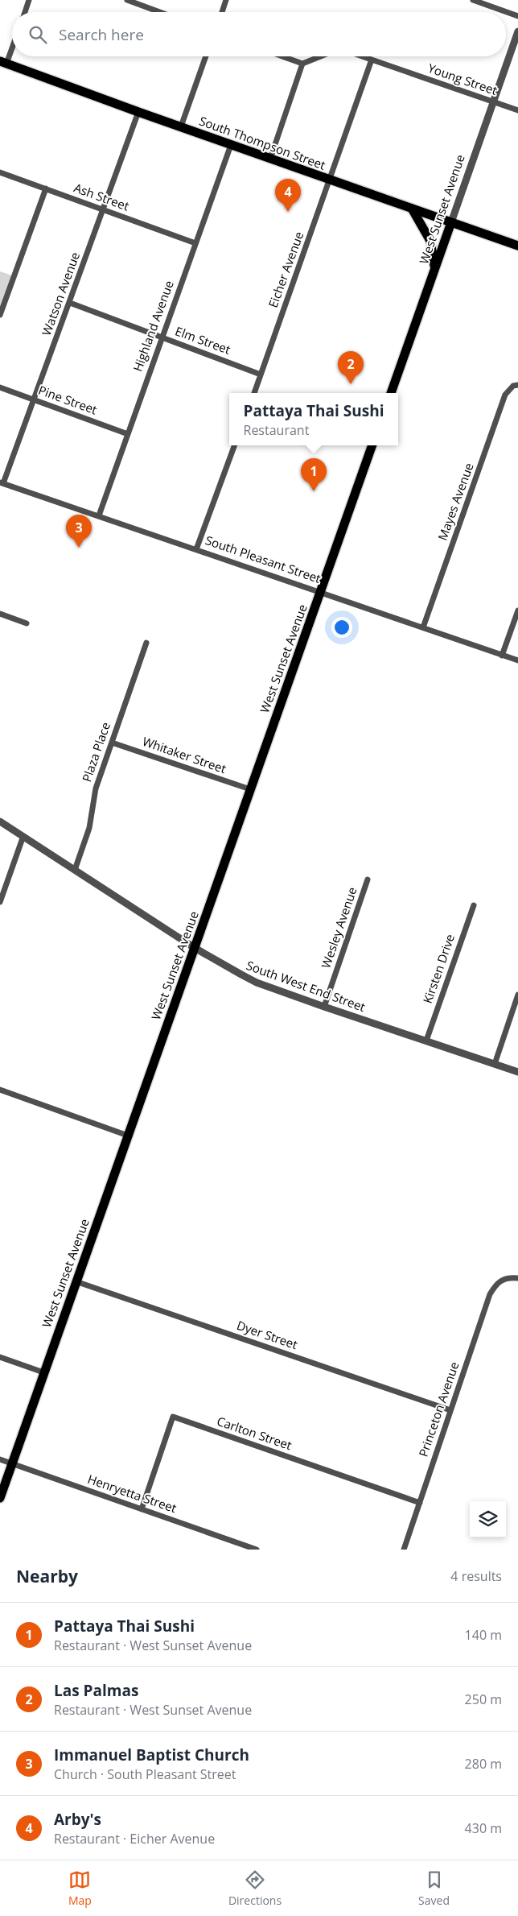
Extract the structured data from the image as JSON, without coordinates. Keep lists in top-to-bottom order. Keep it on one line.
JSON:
{"streets":{"main road":["South Thompson Street","West Sunset Avenue"],"street":["Young Street","Ash Street","Eicher Avenue","Watson Avenue","Highland Avenue","Elm Street","Pine Street","Mayes Avenue","South Pleasant Street","Plaza Place","Whitaker Street","Wesley Avenue","Kirsten Drive","South West End Street","Dyer Street","Princeton Avenue","Carlton Street","Henryetta Street"]},"crossings":[["Young Street","West Sunset Avenue"],["Young Street","Eicher Avenue"],["South Thompson Street","West Sunset Avenue"],["South Thompson Street","Eicher Avenue"],["South Thompson Street","Watson Avenue"],["South Thompson Street","Highland Avenue"],["Ash Street","Watson Avenue"],["Ash Street","Highland Avenue"],["West Sunset Avenue","South Pleasant Street"],["West Sunset Avenue","Whitaker Street"],["West Sunset Avenue","South West End Street"],["West Sunset Avenue","Dyer Street"],["West Sunset Avenue","Henryetta Street"],["Eicher Avenue","Elm Street"],["Watson Avenue","Elm Street"],["Watson Avenue","Pine Street"],["Watson Avenue","South Pleasant Street"],["Highland Avenue","Elm Street"],["Highland Avenue","Pine Street"],["Highland Avenue","South Pleasant Street"],["Mayes Avenue","South Pleasant Street"],["Plaza Place","Whitaker Street"],["Plaza Place","South West End Street"],["Wesley Avenue","South West End Street"],["Kirsten Drive","South West End Street"],["Dyer Street","Princeton Avenue"],["Princeton Avenue","Carlton Street"],["Carlton Street","Henryetta Street"]],"page":{"search":"Search here","pins":["4","2","1","3"],"popup":["Pattaya Thai Sushi","Restaurant"],"heading":["Nearby","4 results"],"list":[{"mark":"1","name":"Pattaya Thai Sushi","note":"Restaurant · West Sunset Avenue","value":"140 m"},{"mark":"2","name":"Las Palmas","note":"Restaurant · West Sunset Avenue","value":"250 m"},{"mark":"3","name":"Immanuel Baptist Church","note":"Church · South Pleasant Street","value":"280 m"},{"mark":"4","name":"Arby's","note":"Restaurant · Eicher Avenue","value":"430 m"}],"nav":["Map","Directions","Saved"]}}
